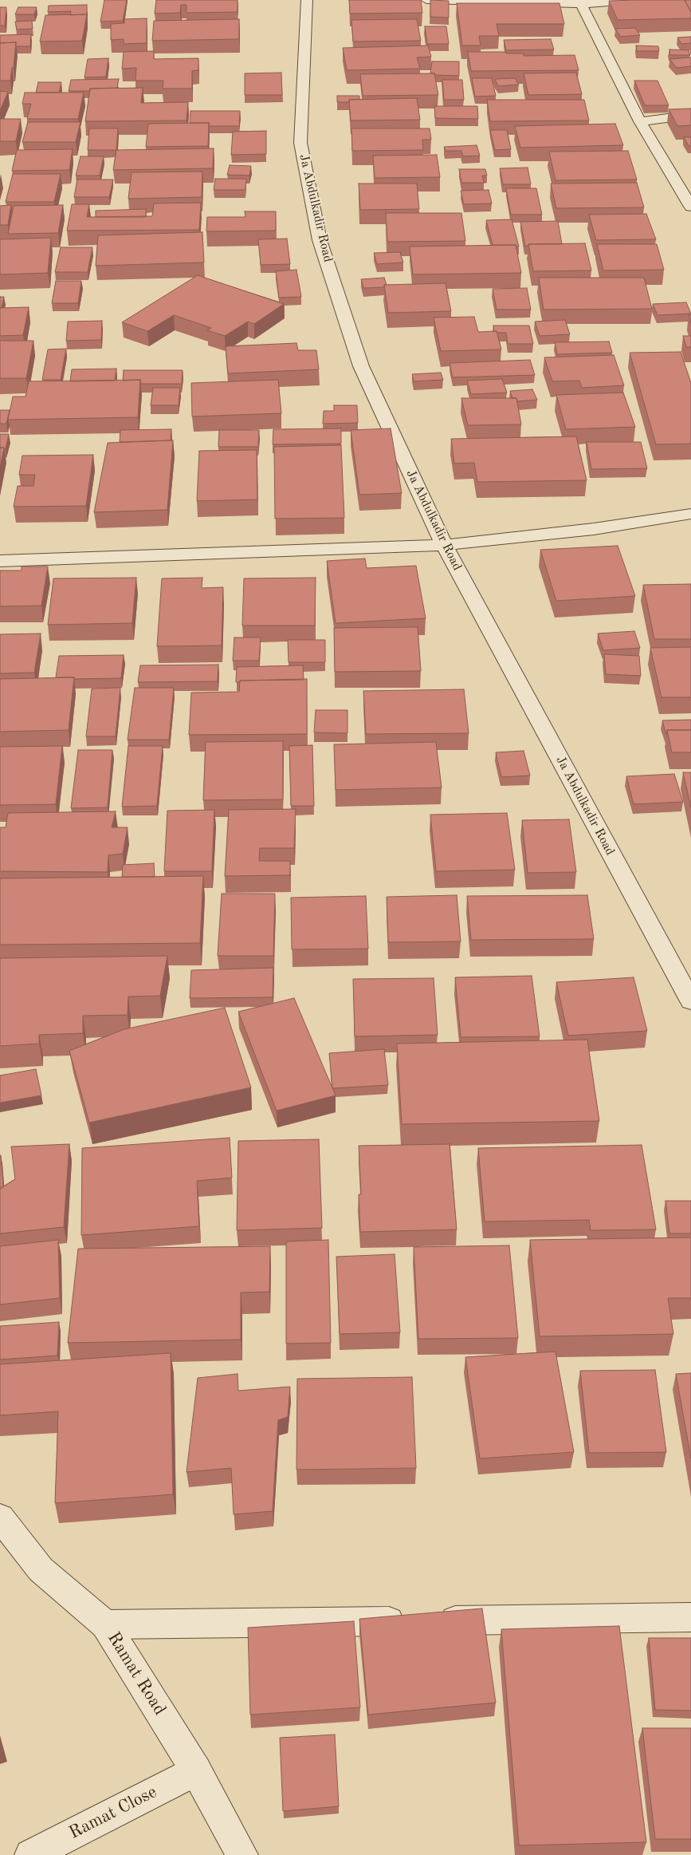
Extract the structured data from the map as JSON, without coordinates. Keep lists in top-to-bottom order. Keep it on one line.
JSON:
{"streets":{"street":["Ja Abdulkadir Road","Ramat Road","Ramat Close"]},"crossings":[["Ramat Road","Ramat Close"]]}
